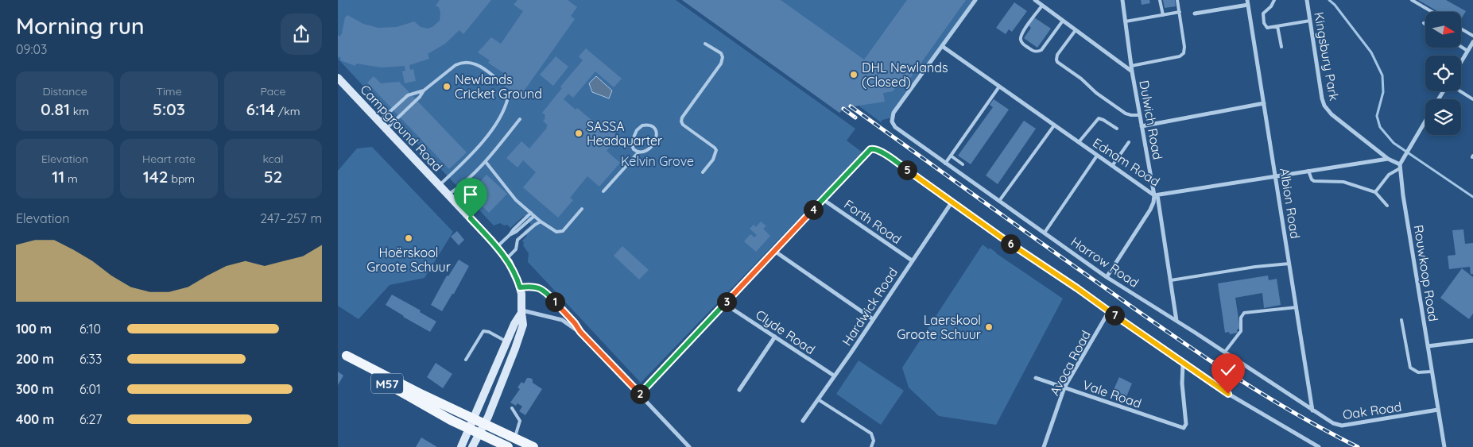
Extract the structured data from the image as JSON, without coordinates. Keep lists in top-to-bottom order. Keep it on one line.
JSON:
{"streets":{"main road":["Campground Road","M57"],"street":["Kingsbury Park","Dulwich Road","Ednam Road","Albion Road","Forth Road","Harrow Road","Rouwkoop Road","Hardwick Road","Clyde Road","Avoca Road","Vale Road","Oak Road"]},"crossings":[["Kingsbury Park","Ednam Road"],["Dulwich Road","Ednam Road"],["Dulwich Road","Harrow Road"],["Campground Road","M57"],["Ednam Road","Albion Road"],["Ednam Road","Harrow Road"],["Albion Road","Harrow Road"],["Albion Road","Oak Road"],["Forth Road","Hardwick Road"],["Harrow Road","Oak Road"],["Rouwkoop Road","Oak Road"],["Hardwick Road","Clyde Road"],["Avoca Road","Vale Road"]],"parks":["Kelvin Grove"],"places":["DHL Newlands (Closed)","Newlands Cricket Ground","SASSA Headquarter","Hoërskool Groote Schuur","Laerskool Groote Schuur"],"north":"right","page":{"heading":["Morning run","09:03"],"stats":[["Distance","0.81 km"],["Time","5:03"],["Pace","6:14 /km"],["Elevation","11 m"],["Heart rate","142 bpm"],["kcal","52"]],"pins":["5","4","6","1","3","7","2"],"chart":["Elevation","247–257 m"],"list":[{"name":"100 m","note":"6:10"},{"name":"200 m","note":"6:33"},{"name":"300 m","note":"6:01"},{"name":"400 m","note":"6:27"}]}}
